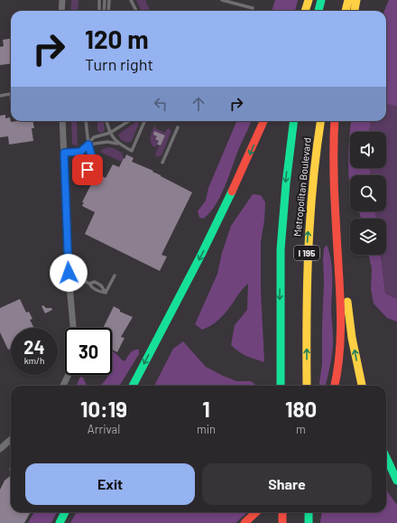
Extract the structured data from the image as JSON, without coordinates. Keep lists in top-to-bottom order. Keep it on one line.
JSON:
{"streets":{"highway":["Metropolitan Boulevard","I 195"]},"page":{"turn":["120 m","Turn right"],"speed":"24 km/h","limit":"30","eta":["10:19","Arrival","1","min","180","m"],"buttons":["Exit","Share"]}}
